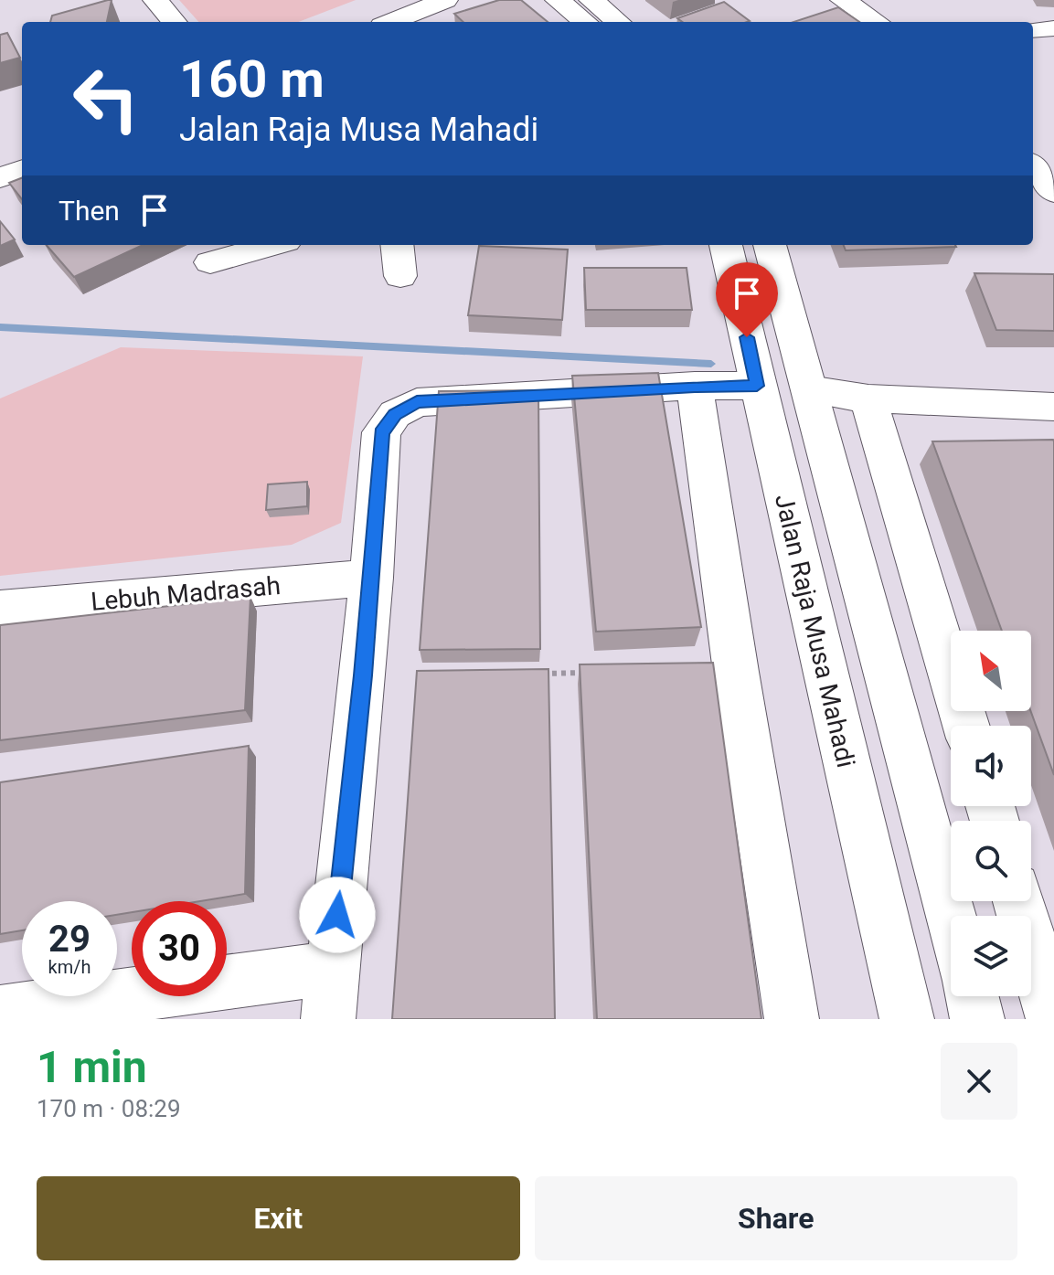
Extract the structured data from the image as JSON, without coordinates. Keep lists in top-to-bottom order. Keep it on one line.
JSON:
{"streets":{"street":["Lebuh Madrasah","Jalan Raja Musa Mahadi"]},"north":"top left","page":{"turn":["160 m","Jalan Raja Musa Mahadi"],"then":"Then","speed":"29 km/h","limit":"30","heading":["1 min","170 m · 08:29"],"buttons":["Exit","Share"]}}
